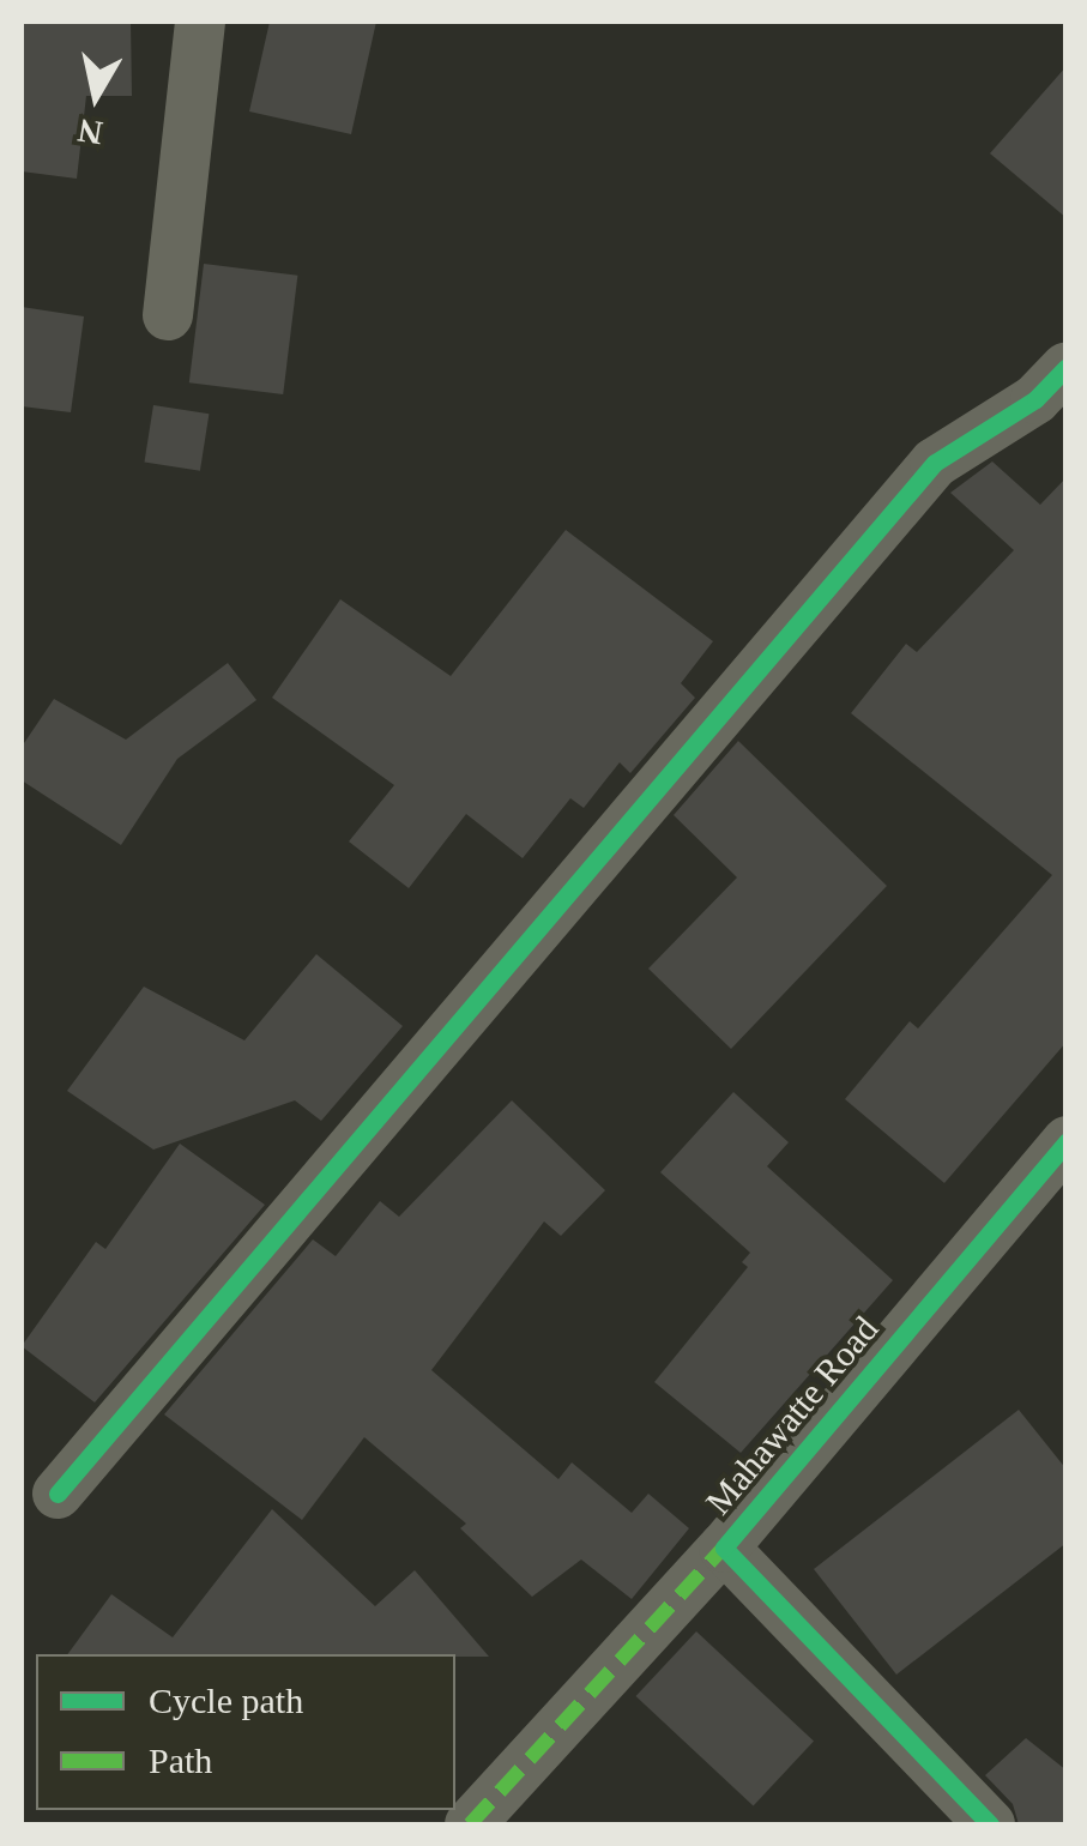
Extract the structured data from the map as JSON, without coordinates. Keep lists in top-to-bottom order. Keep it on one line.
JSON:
{"streets":{"street":["Mahawatte Road"]},"legend":["Cycle path","Path"],"north":"bottom"}
